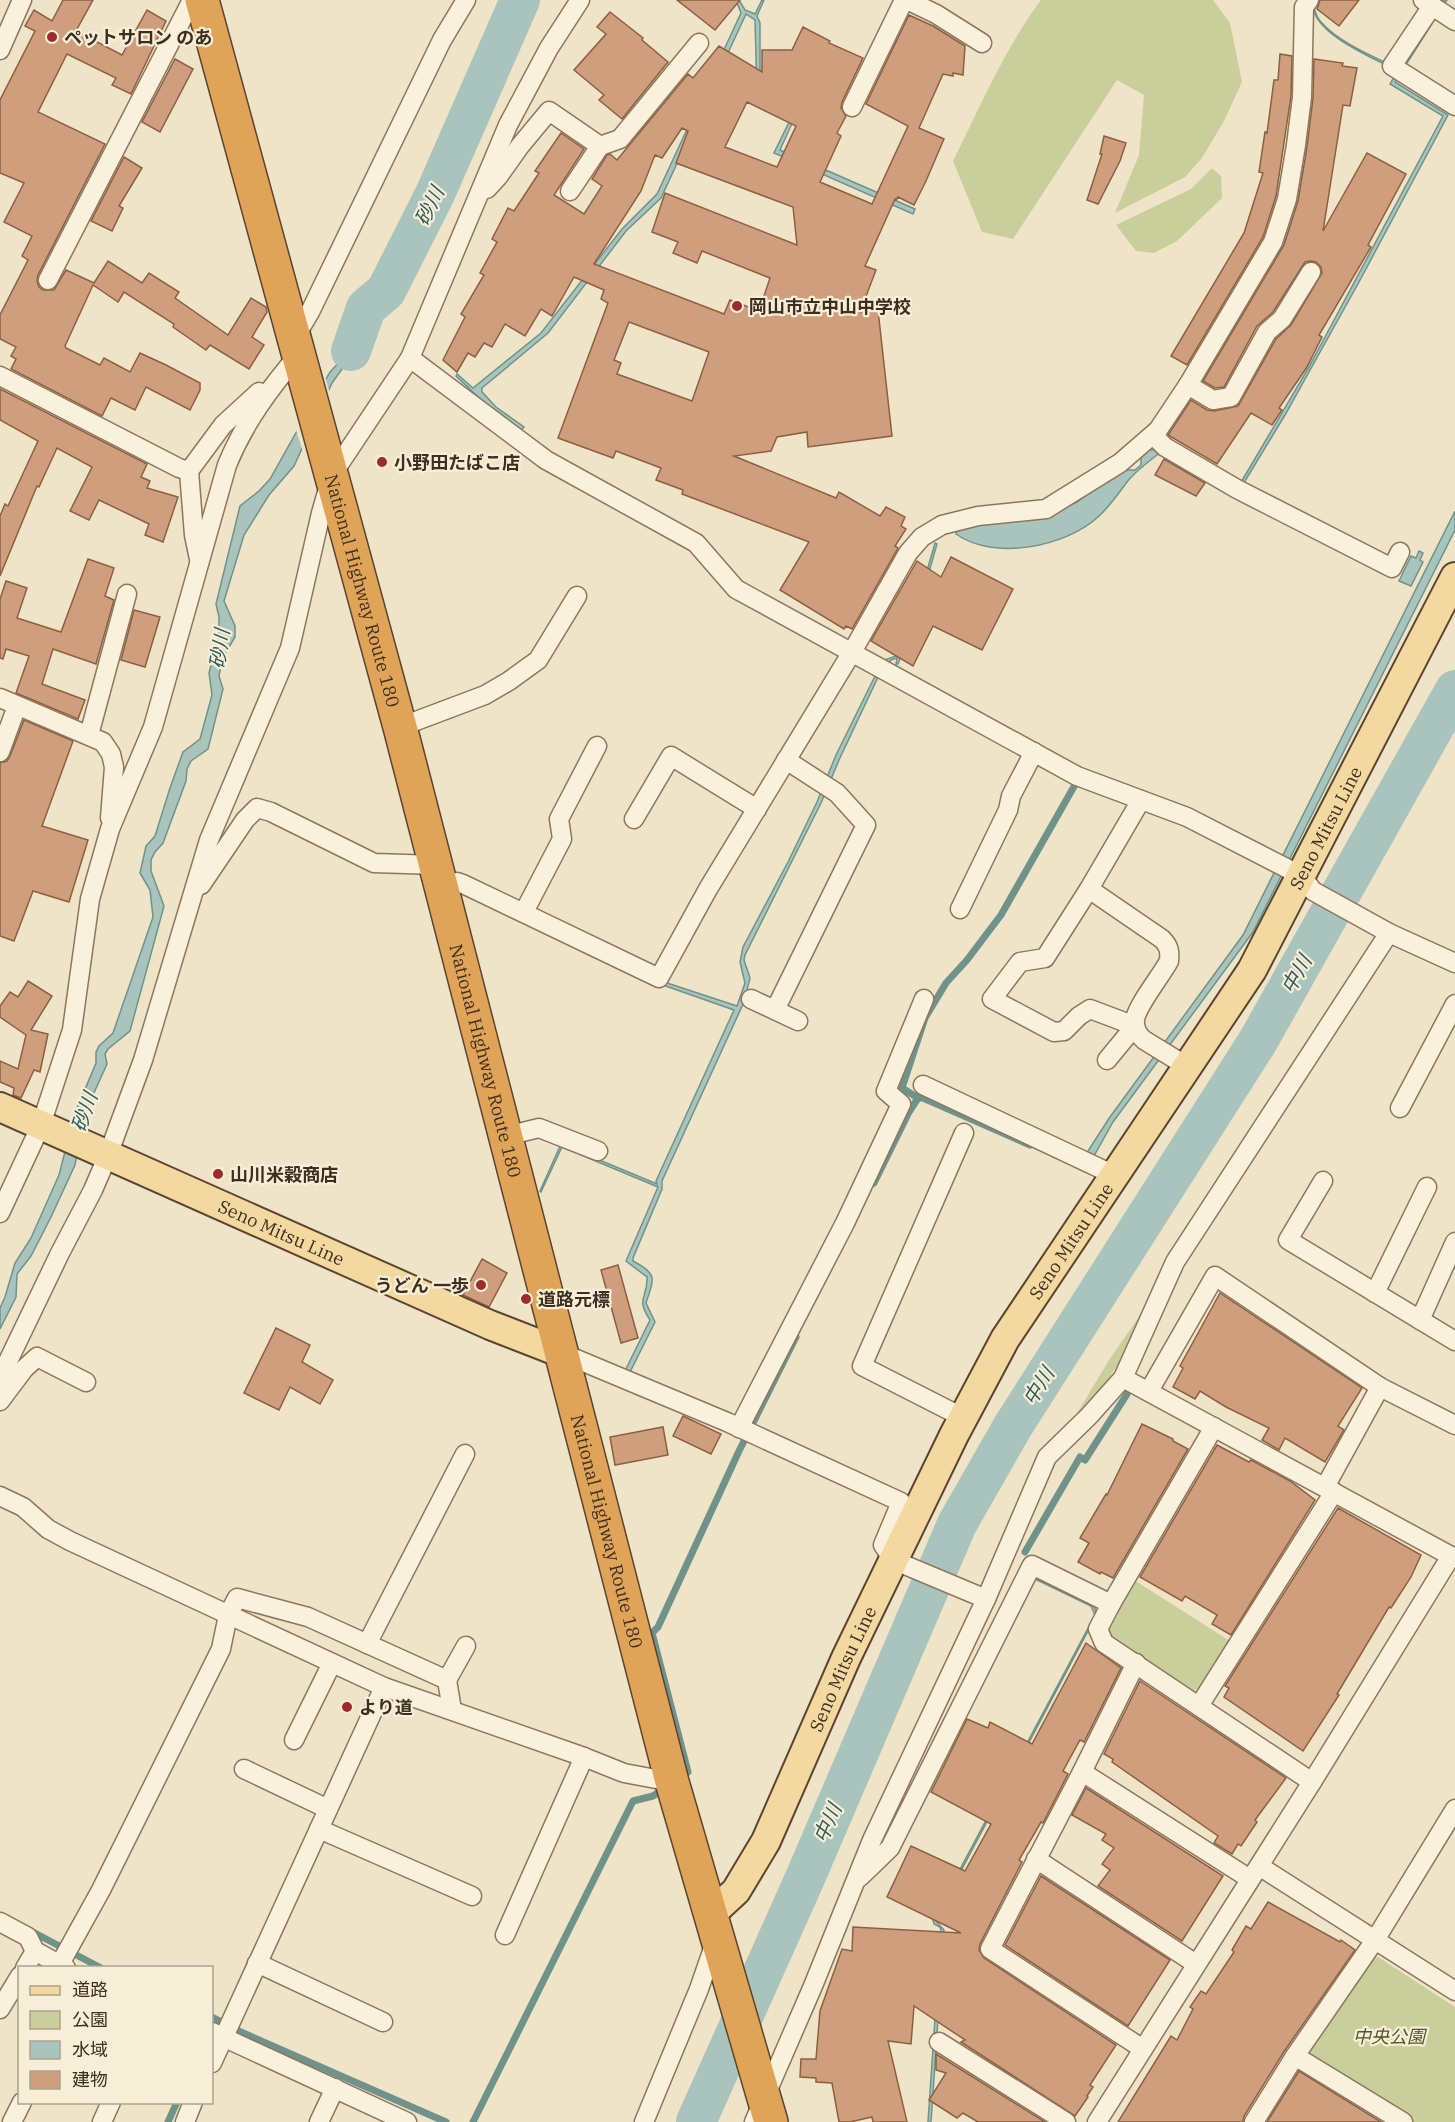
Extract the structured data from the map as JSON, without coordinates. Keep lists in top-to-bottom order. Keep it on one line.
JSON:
{"streets":{"highway":["National Highway Route 180"],"main road":["Seno Mitsu Line"]},"crossings":[["National Highway Route 180","Seno Mitsu Line"]],"water":["砂川","中川"],"parks":["中央公園"],"places":["ペットサロン のあ","岡山市立中山中学校","小野田たばこ店","山川米穀商店","うどん 一歩","道路元標","より道"],"legend":["道路","公園","水域","建物"]}
